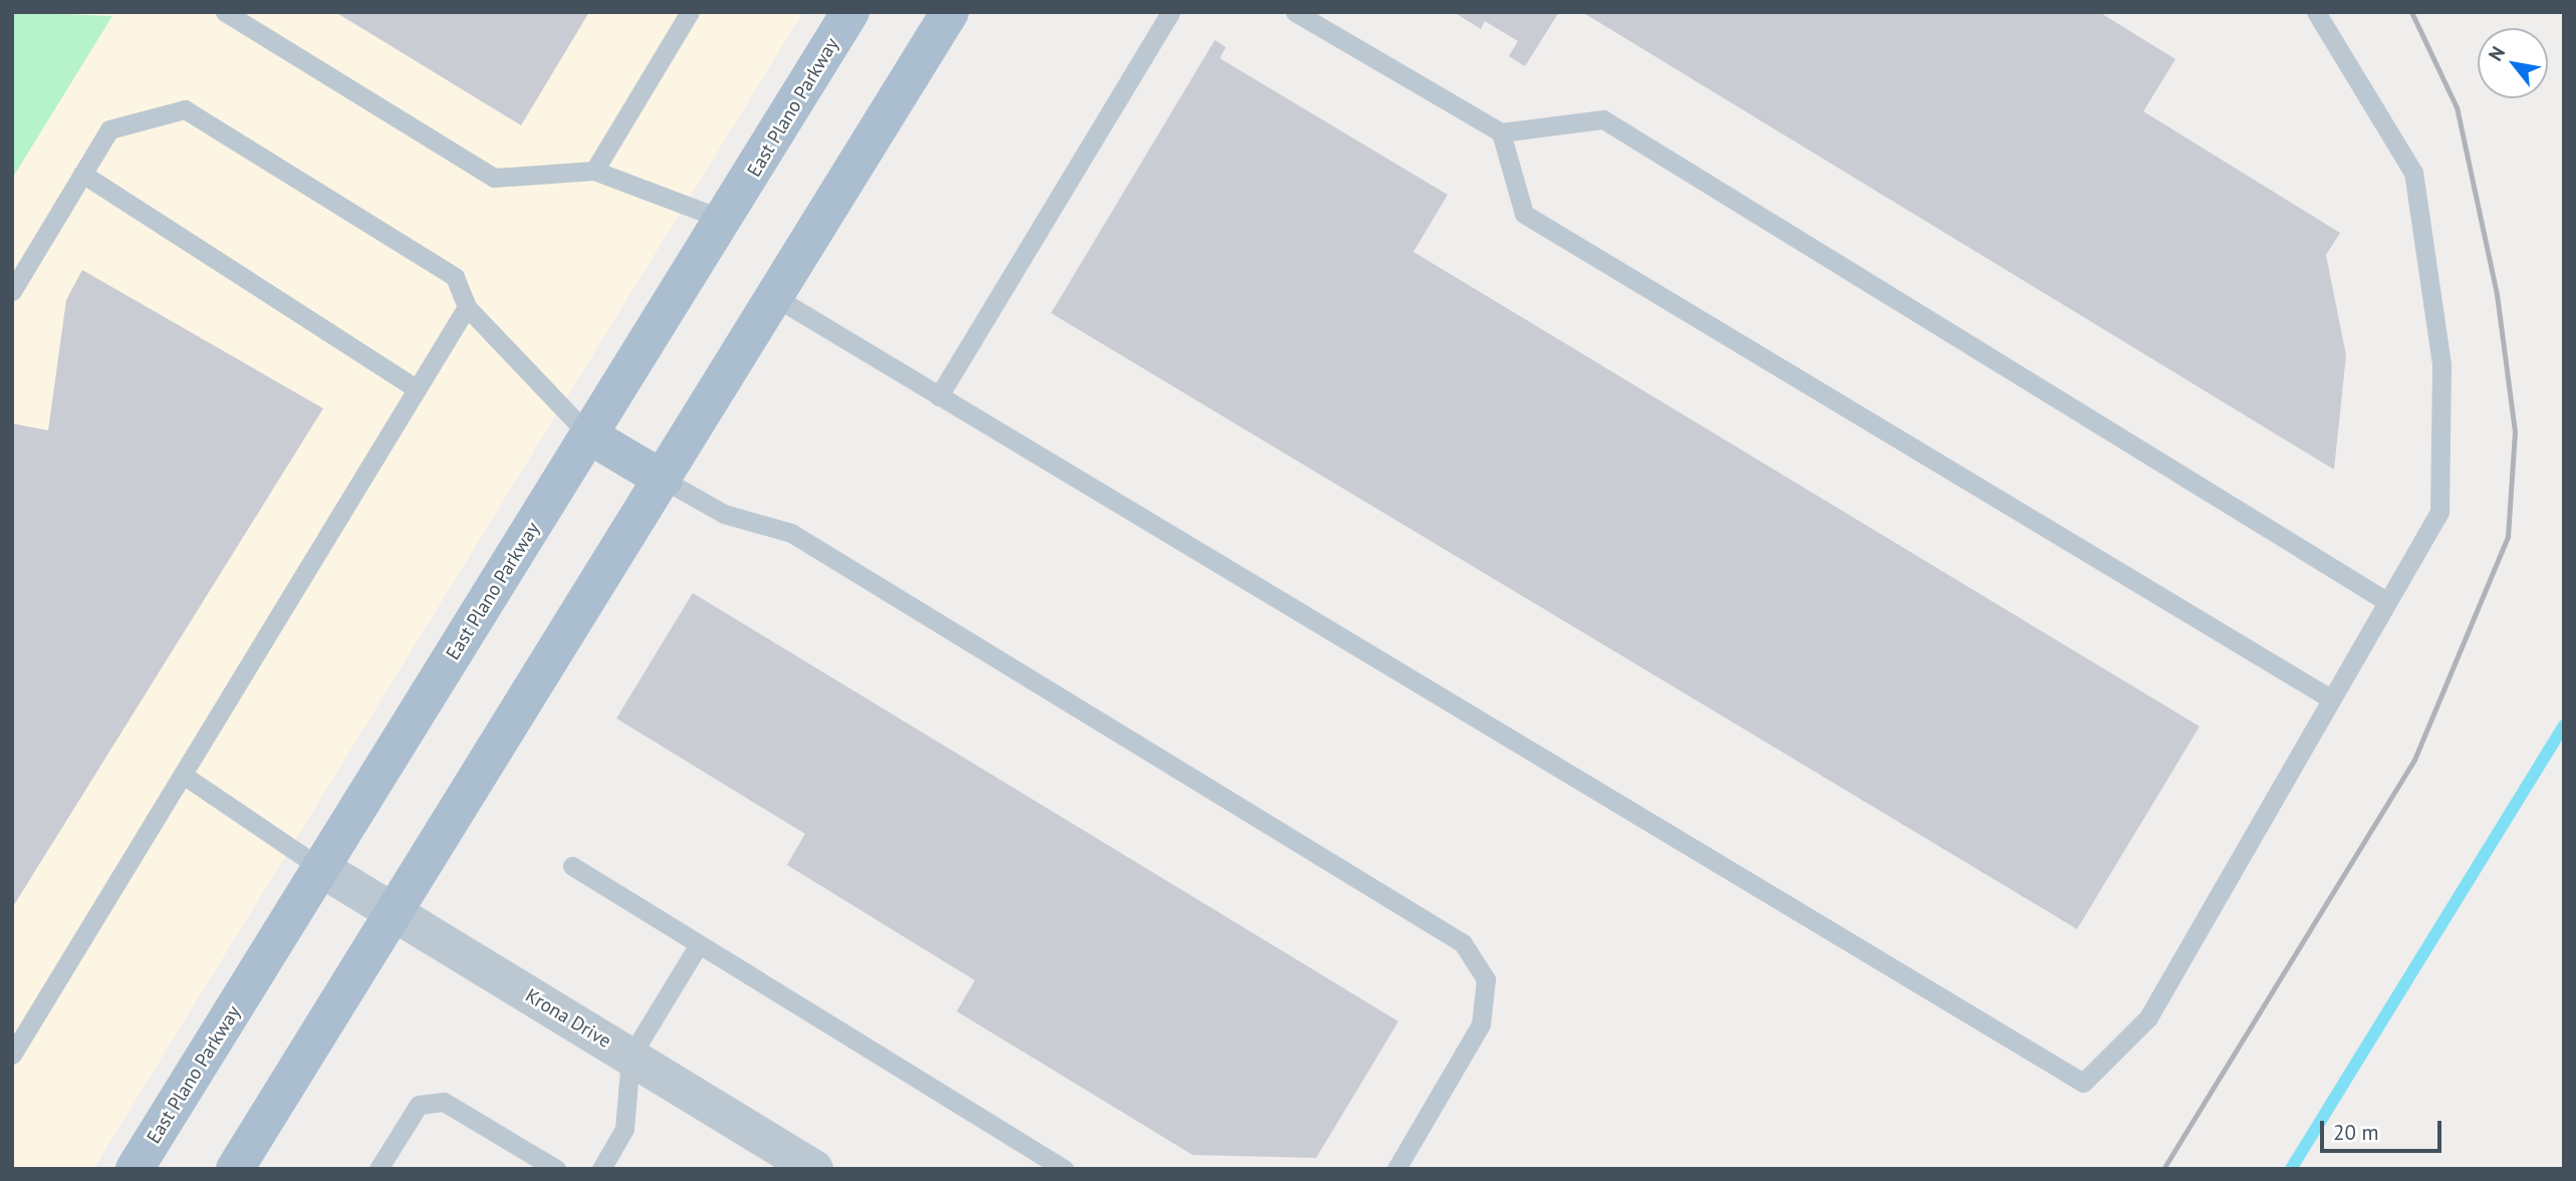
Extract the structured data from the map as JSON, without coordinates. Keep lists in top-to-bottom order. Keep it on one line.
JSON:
{"streets":{"main road":["East Plano Parkway"],"street":["Krona Drive"]},"crossings":[["East Plano Parkway","Krona Drive"]],"scale_bar":"20 m","north":"top left"}
